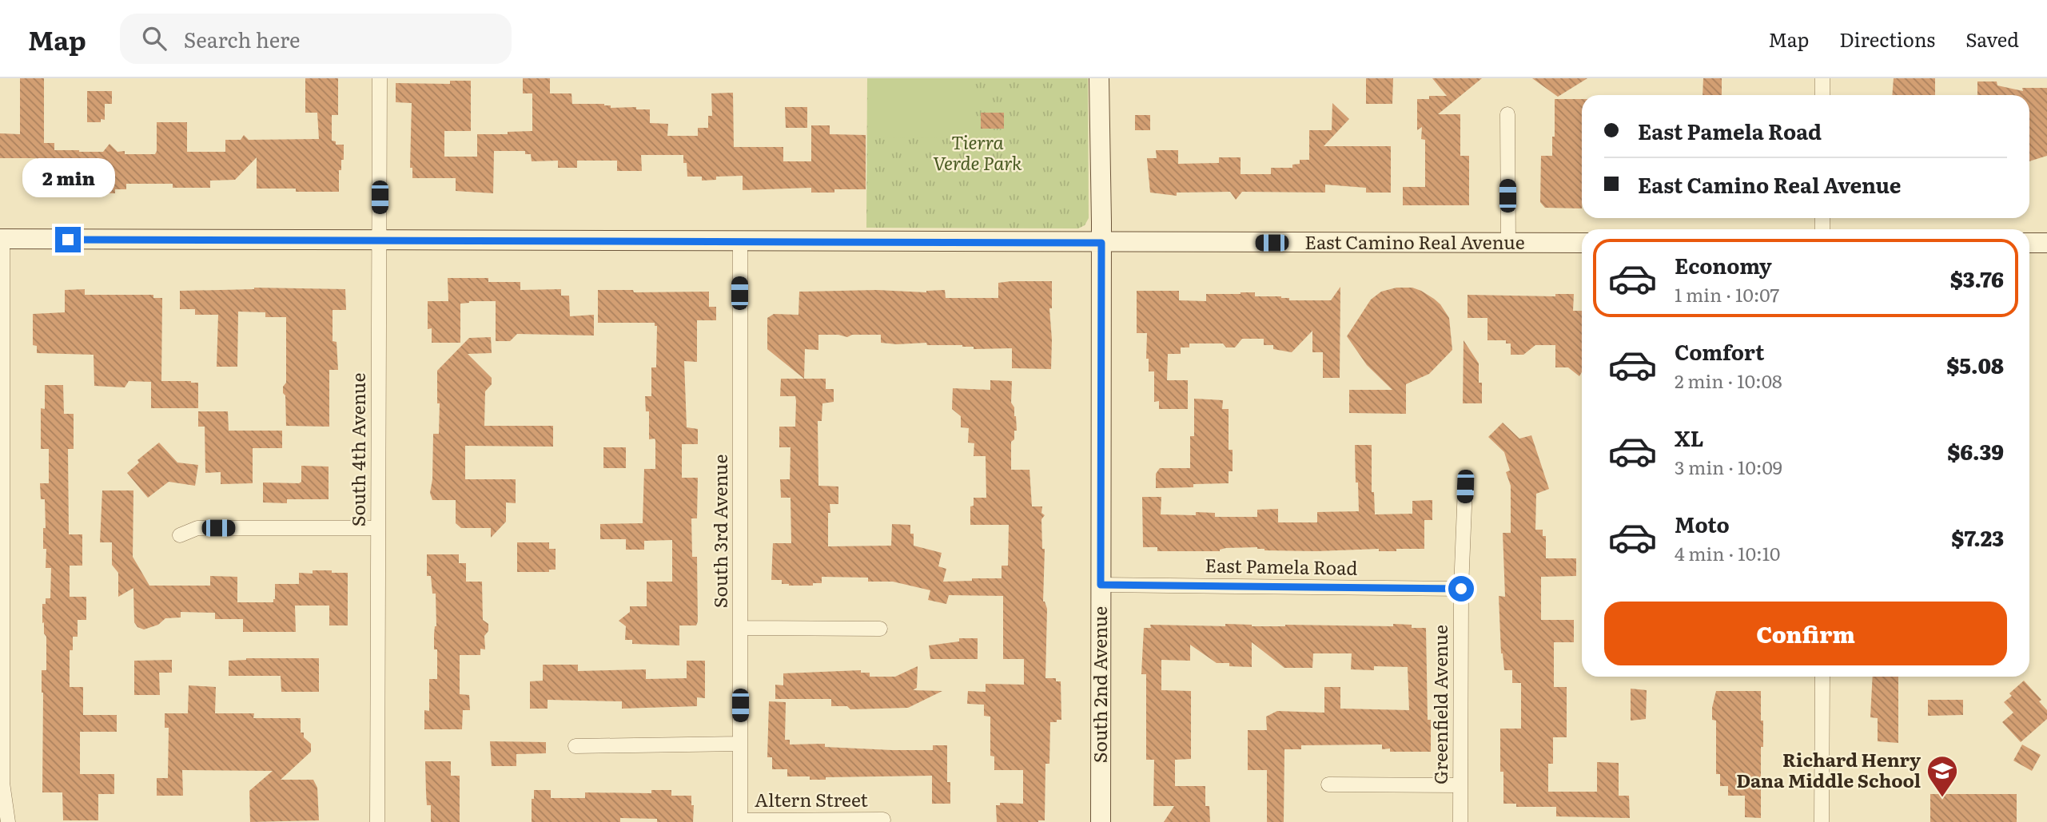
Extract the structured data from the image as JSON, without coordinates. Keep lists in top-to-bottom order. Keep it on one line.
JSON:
{"streets":{"street":["East Camino Real Avenue","South 4th Avenue","South 3rd Avenue","East Pamela Road","South 2nd Avenue","Greenfield Avenue","Altern Street"]},"crossings":[["East Camino Real Avenue","South 4th Avenue"],["East Camino Real Avenue","South 3rd Avenue"],["East Camino Real Avenue","South 2nd Avenue"],["South 3rd Avenue","Altern Street"],["East Pamela Road","South 2nd Avenue"],["East Pamela Road","Greenfield Avenue"]],"parks":["Tierra Verde Park"],"places":{"school or university":["Richard Henry Dana Middle School"]},"page":{"header":"Map","search":"Search here","nav":["Map","Directions","Saved"],"banner":["East Pamela Road","East Camino Real Avenue"],"bubble":"2 min","list":[{"name":"Economy","note":"1 min · 10:07","value":"$3.76"},{"name":"Comfort","note":"2 min · 10:08","value":"$5.08"},{"name":"XL","note":"3 min · 10:09","value":"$6.39"},{"name":"Moto","note":"4 min · 10:10","value":"$7.23"}],"buttons":"Confirm"}}
